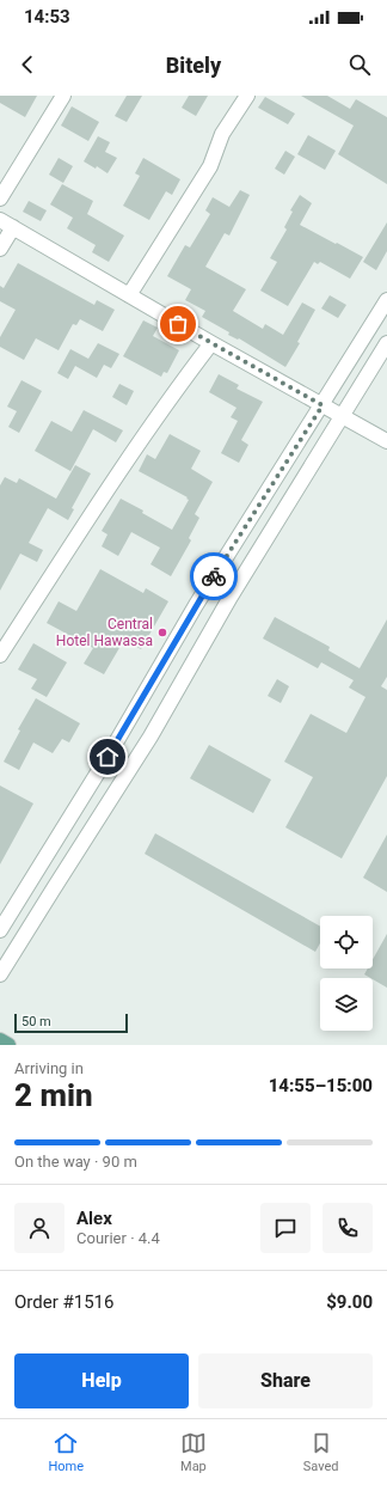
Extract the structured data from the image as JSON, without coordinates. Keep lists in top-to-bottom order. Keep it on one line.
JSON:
{"places":["Central Hotel Hawassa"],"scale_bar":"50 m","page":{"status":"14:53","header":"Bitely","scale":"50 m","heading":["2 min","Arriving in","14:55–15:00"],"panel":["Alex","Courier · 4.4","Order #1516","$9.00"],"bar":"On the way · 90 m","buttons":["Help","Share"],"tabs":["Home","Map","Saved"]}}
